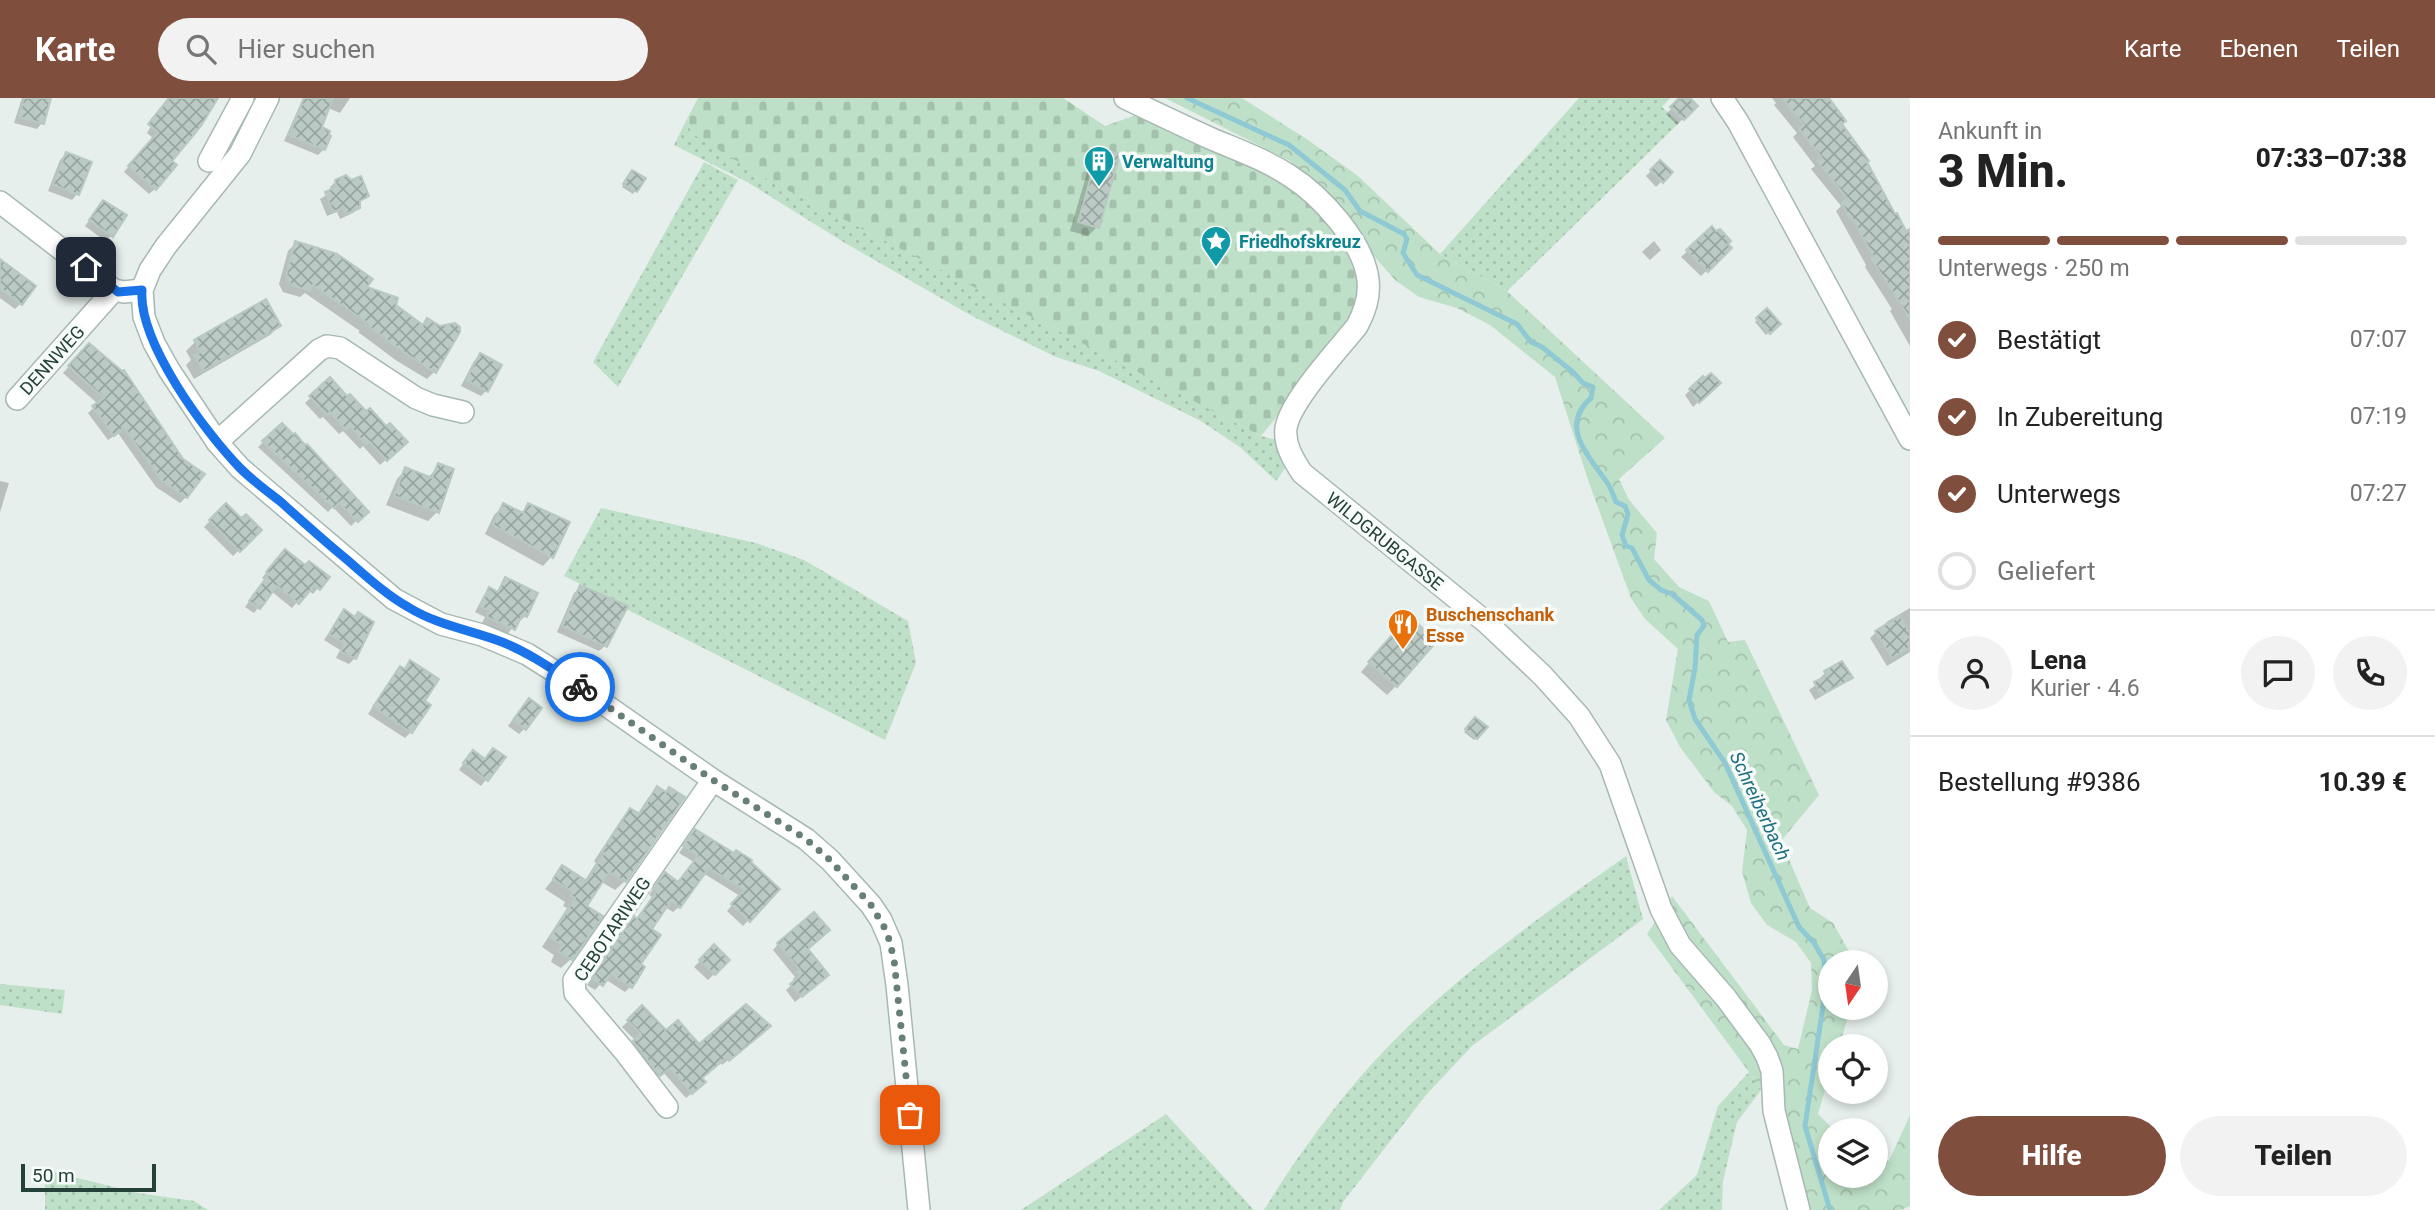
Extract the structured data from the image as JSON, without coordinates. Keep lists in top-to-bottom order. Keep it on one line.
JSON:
{"streets":{"street":["DENNWEG","WILDGRUBGASSE","CEBOTARIWEG"]},"water":["Schreiberbach"],"places":{"building":["Verwaltung"],"place":["Friedhofskreuz"],"restaurant":["Buschenschank Esse"]},"scale_bar":"50 m","north":"bottom","page":{"header":"Karte","search":"Hier suchen","nav":["Karte","Ebenen","Teilen"],"heading":["3 Min.","Ankunft in","07:33–07:38"],"panel":["Lena","Kurier · 4.6","Bestellung #9386","10.39 €"],"bar":"Unterwegs · 250 m","list":[["Bestätigt","07:07"],["In Zubereitung","07:19"],["Unterwegs","07:27"],"Geliefert"],"buttons":["Hilfe","Teilen"],"scale":"50 m"}}
